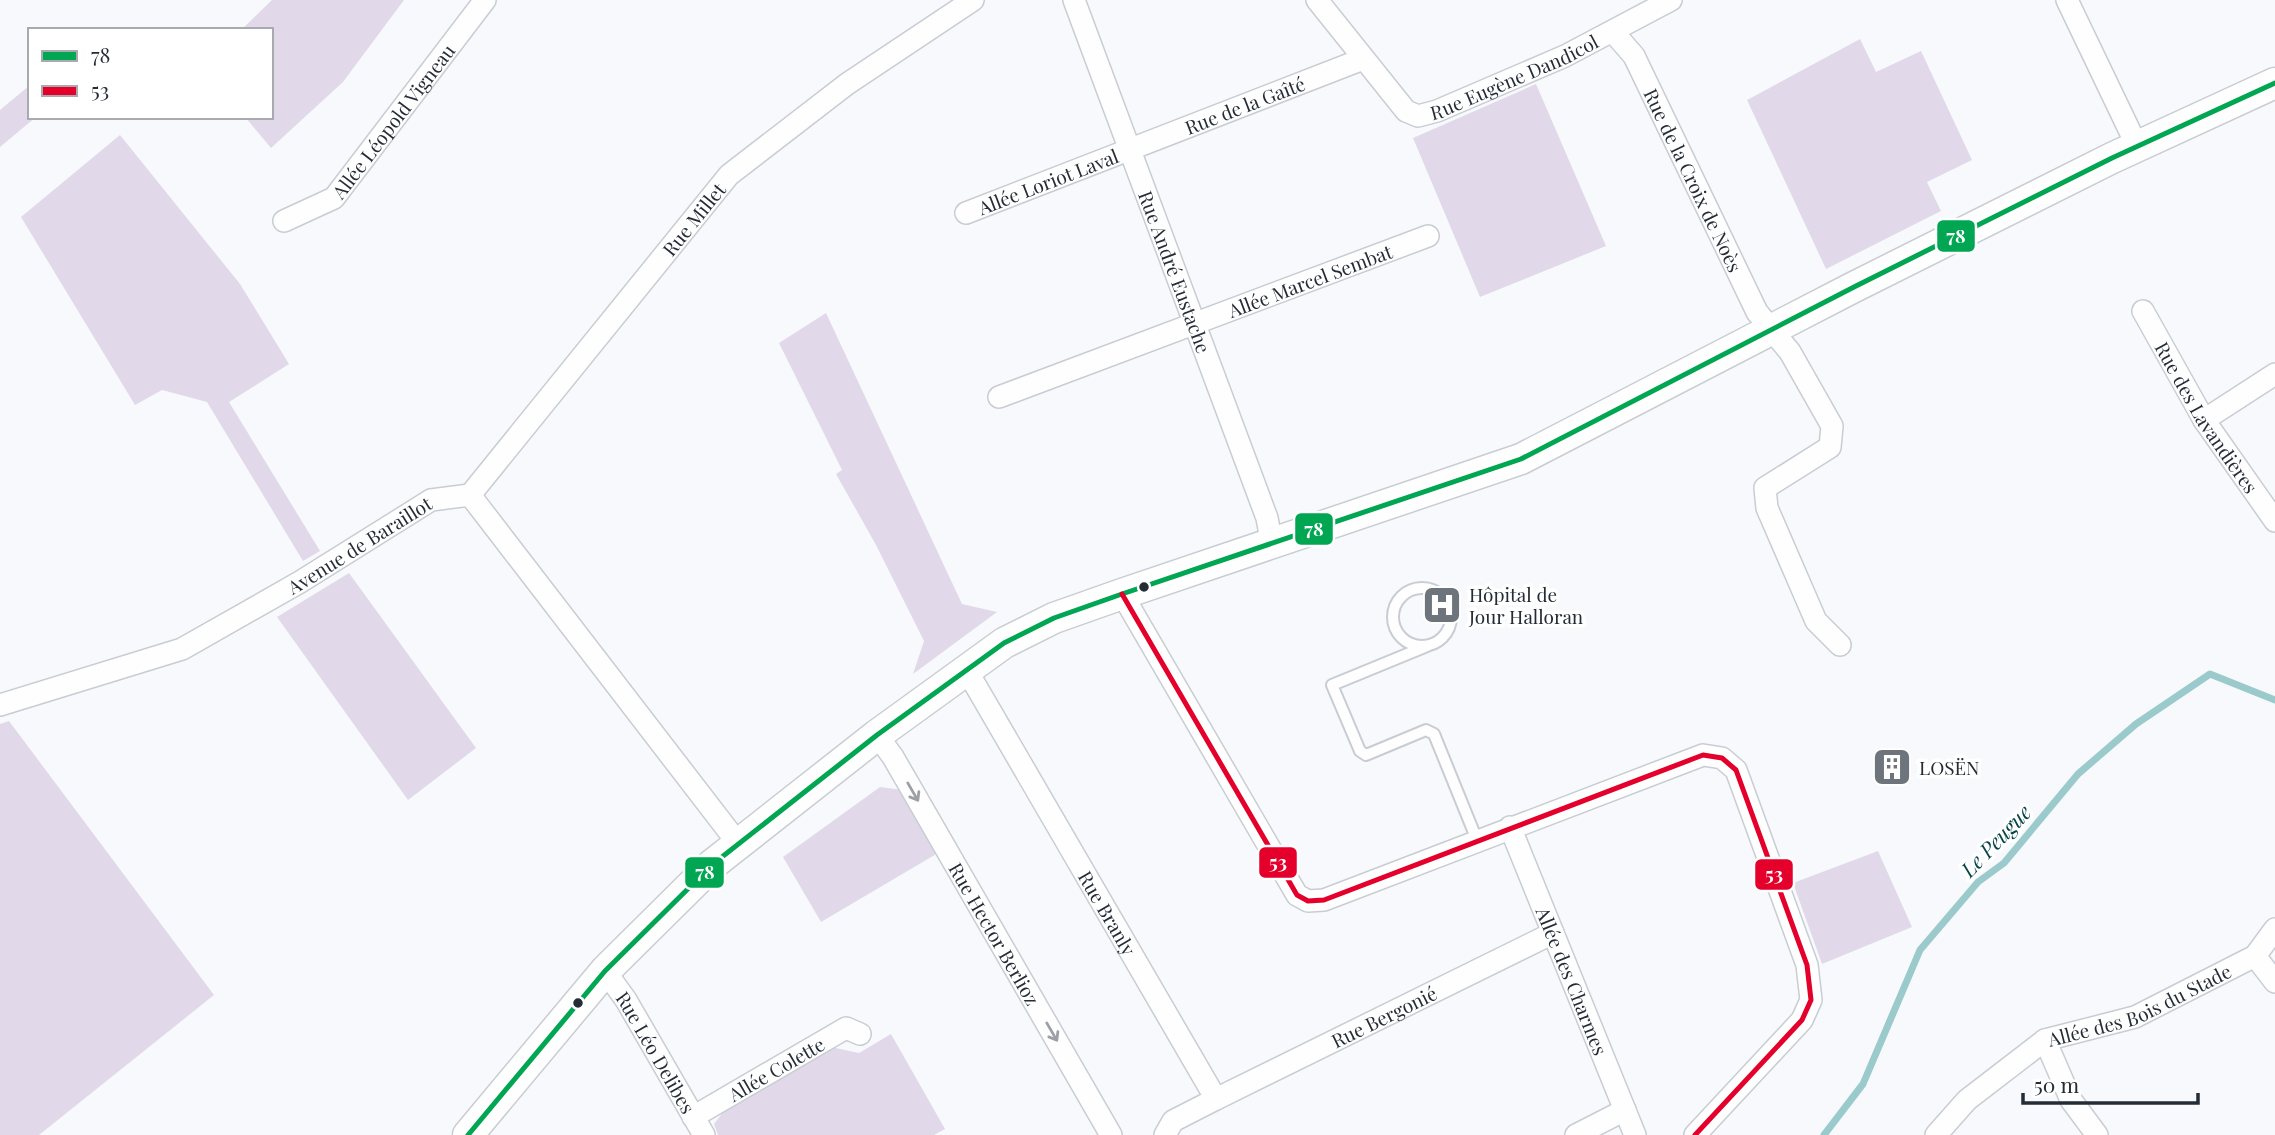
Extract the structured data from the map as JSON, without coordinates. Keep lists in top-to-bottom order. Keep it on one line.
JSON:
{"streets":{"street":["Rue Eugène Dandicol","Rue de la Gaîté","Allée Léopold Vigneau","Rue de la Croix de Noès","Allée Loriot Laval","Rue Millet","Rue André Eustache","Allée Marcel Sembat","Rue des Lavandières","Avenue de Baraillot","Rue Branly","Rue Hector Berlioz","Allée des Charmes","Allée des Bois du Stade","Rue Bergonié","Rue Léo Delibes","Allée Colette"]},"crossings":[["Rue Eugène Dandicol","Rue de la Gaîté"],["Rue Eugène Dandicol","Rue de la Croix de Noès"],["Rue de la Gaîté","Allée Loriot Laval"],["Rue de la Gaîté","Rue André Eustache"],["Allée Loriot Laval","Rue André Eustache"],["Rue Millet","Avenue de Baraillot"],["Rue André Eustache","Allée Marcel Sembat"],["Rue Branly","Rue Bergonié"],["Allée des Charmes","Rue Bergonié"],["Rue Léo Delibes","Allée Colette"]],"one_way":["Rue Hector Berlioz"],"water":["Le Peugue"],"places":{"hospital":["Hôpital de Jour Halloran"],"building":["LOSËN"]},"lines":["transit line 78","transit line 53"],"legend":["78","53"],"scale_bar":"50 m"}
